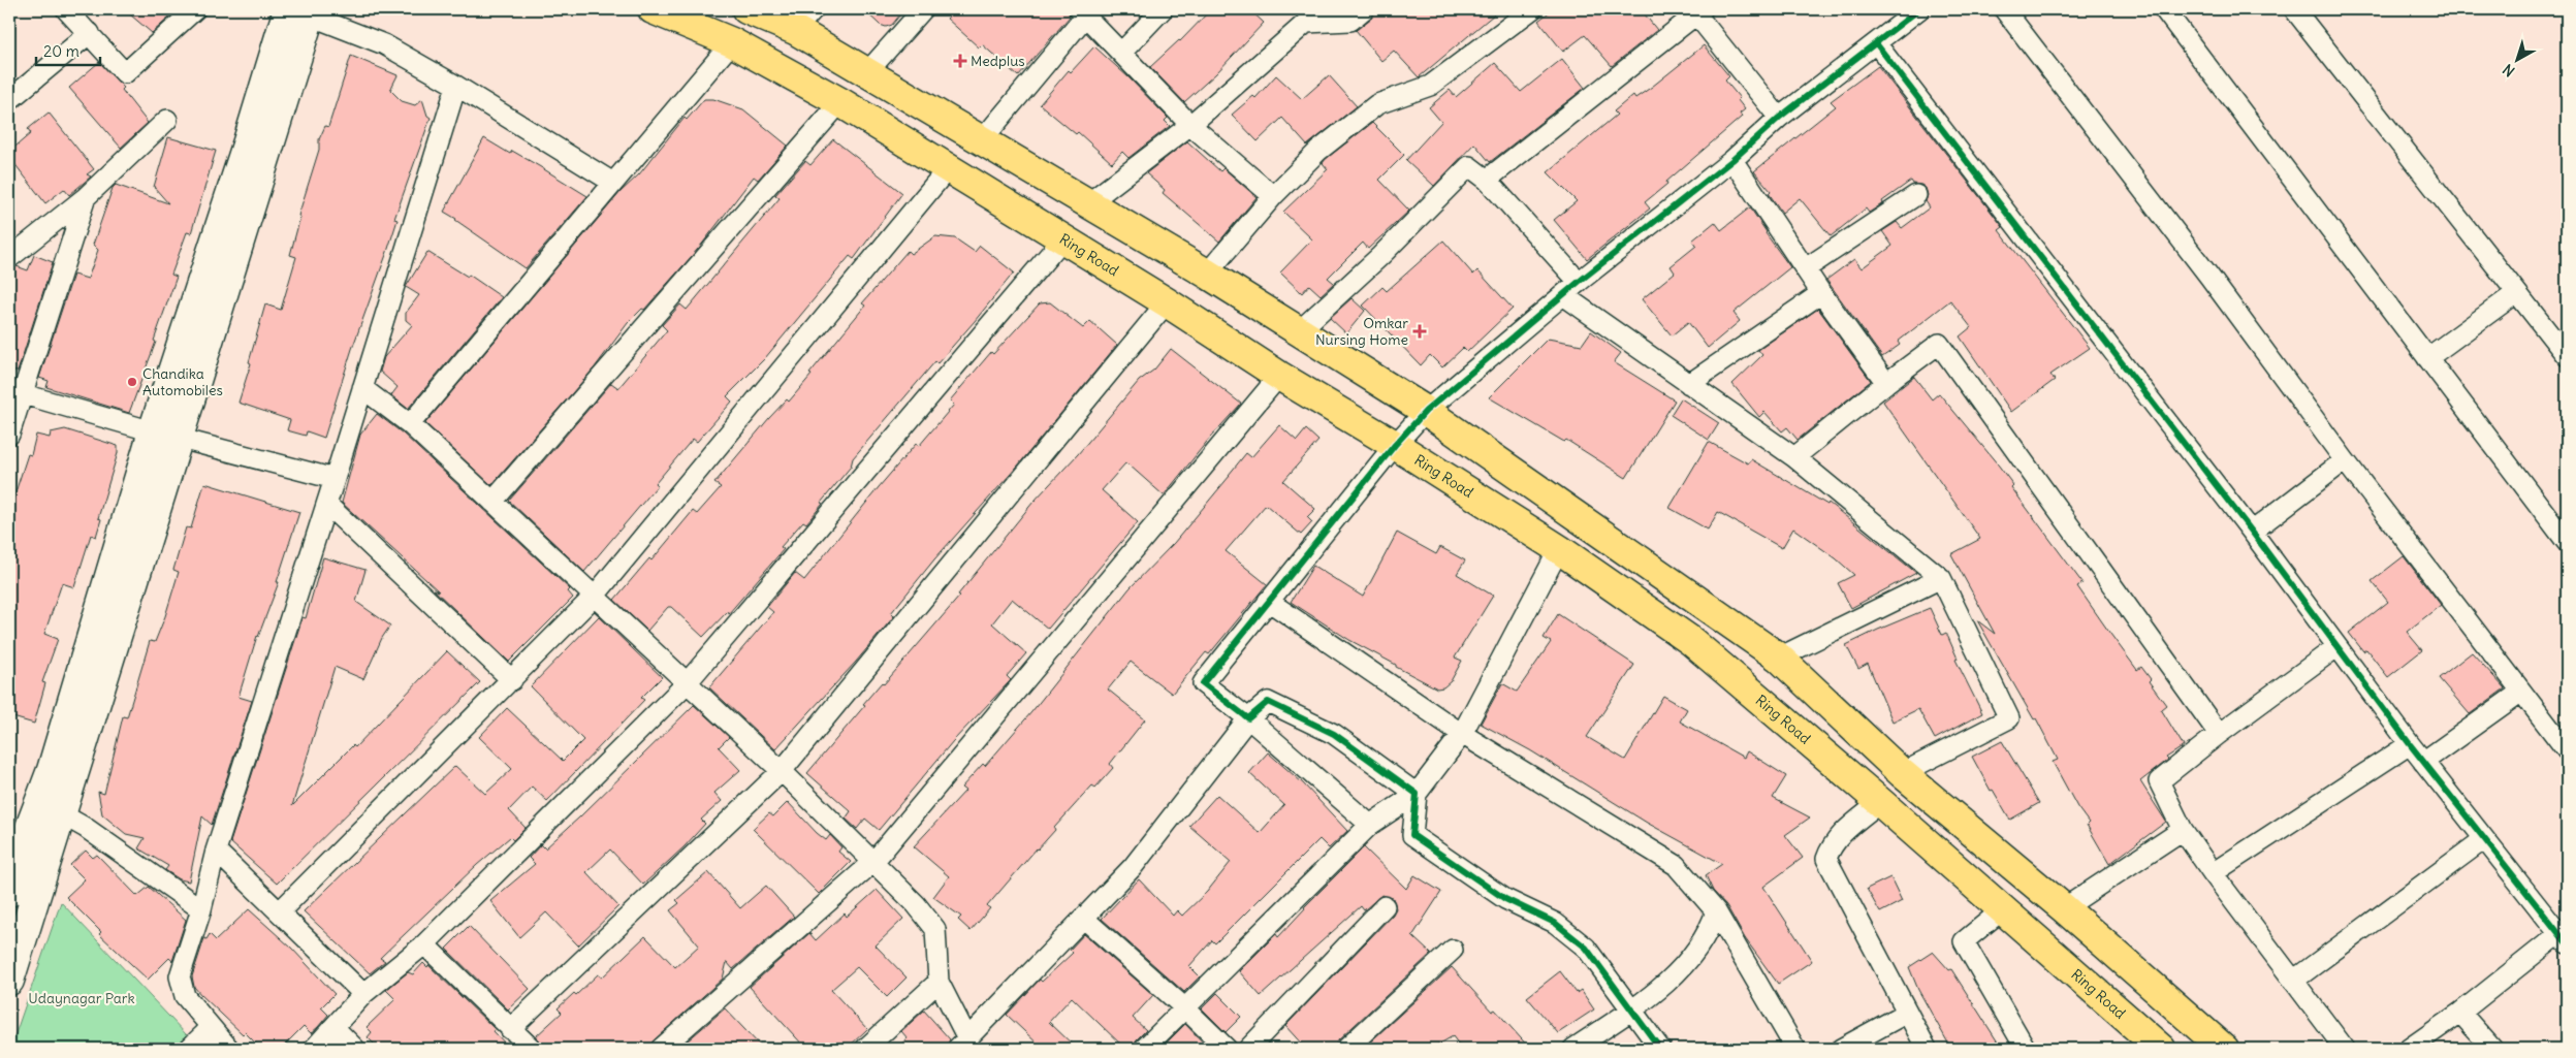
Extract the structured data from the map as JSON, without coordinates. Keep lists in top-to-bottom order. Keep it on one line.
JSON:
{"streets":{"highway":["Ring Road"]},"parks":["Udaynagar Park"],"places":{"health":["Medplus","Omkar Nursing Home"],"other":["Chandika Automobiles"]},"scale_bar":"20 m","north":"bottom left"}
